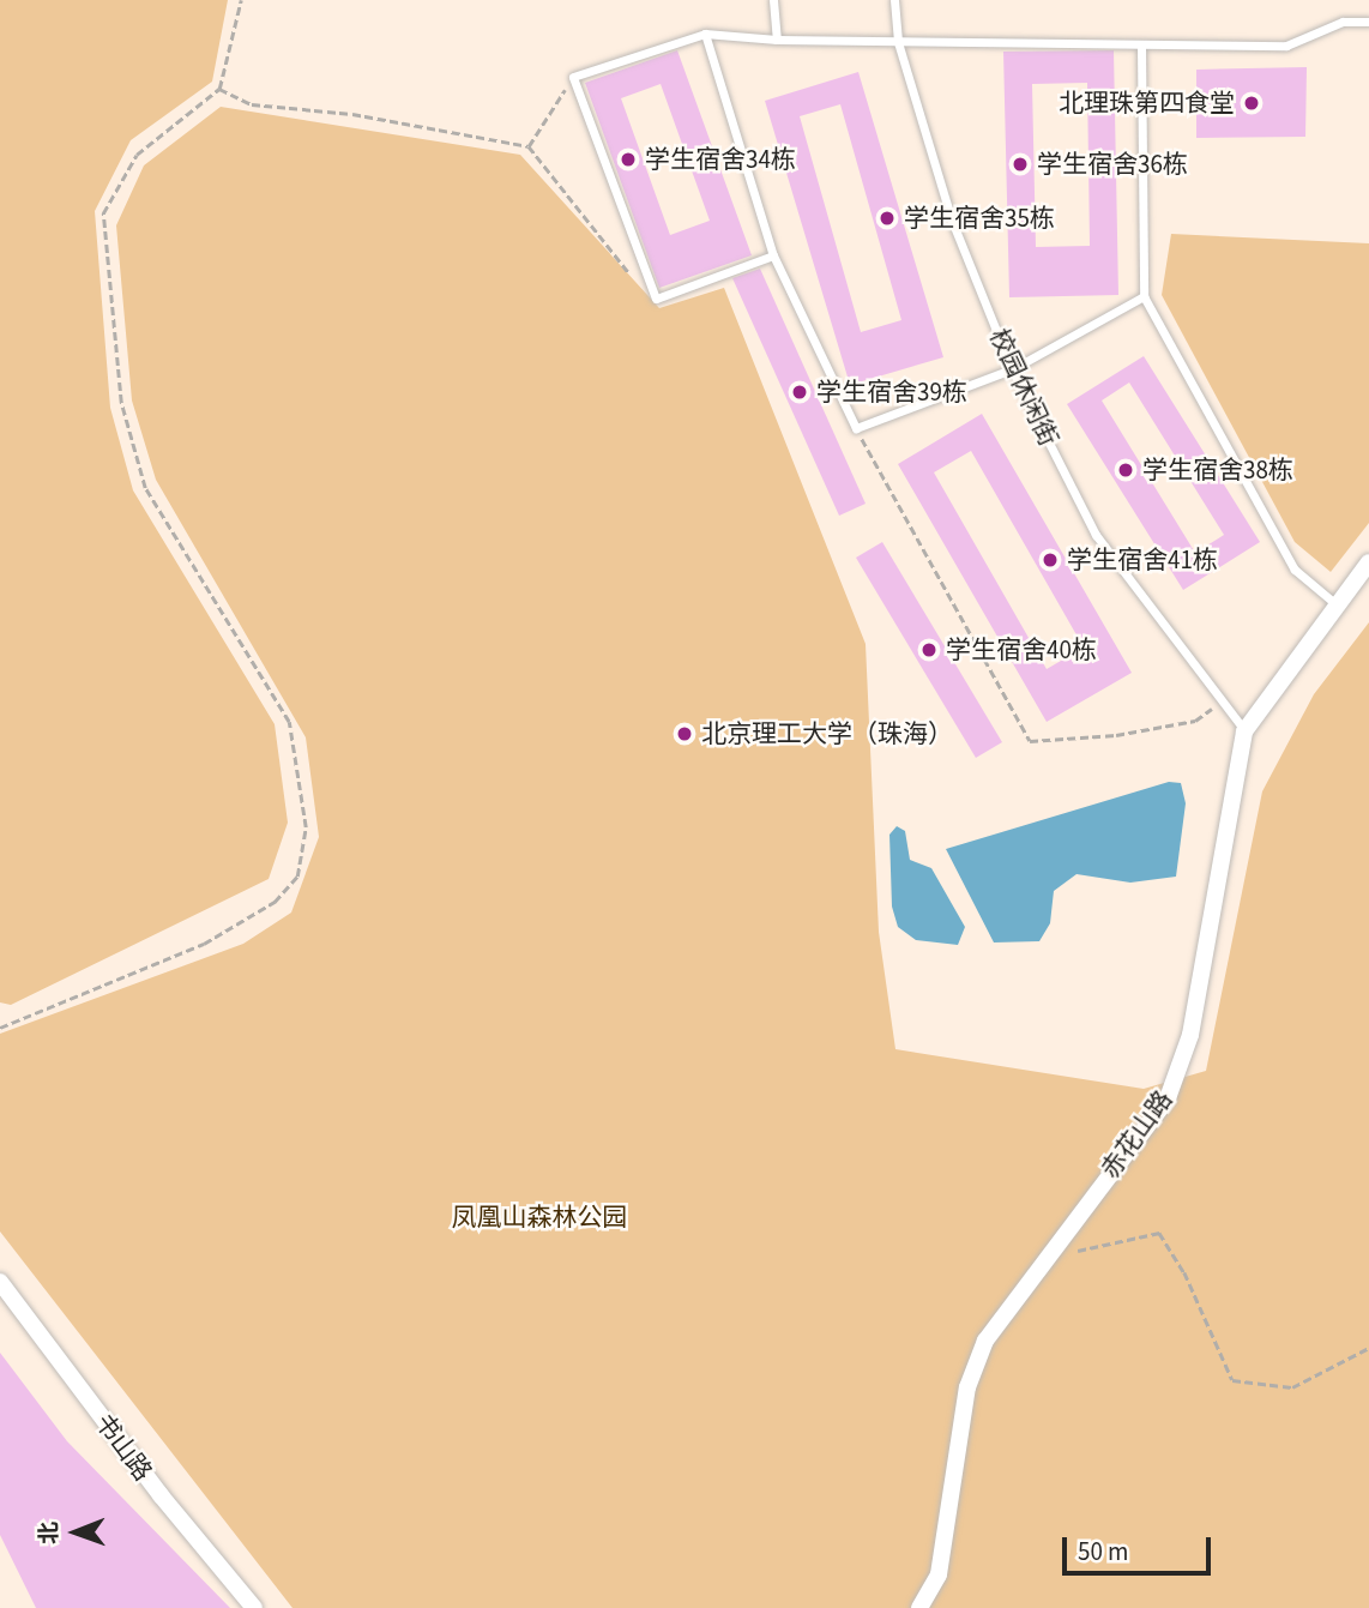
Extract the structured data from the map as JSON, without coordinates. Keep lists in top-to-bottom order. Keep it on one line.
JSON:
{"streets":{"street":["赤花山路","书山路"],"lane":["校园休闲街"]},"crossings":[["校园休闲街","赤花山路"]],"parks":["凤凰山森林公园"],"places":["北理珠第四食堂","学生宿舍34栋","学生宿舍36栋","学生宿舍35栋","学生宿舍39栋","学生宿舍38栋","学生宿舍41栋","学生宿舍40栋","北京理工大学（珠海）"],"scale_bar":"50 m","north":"left"}
